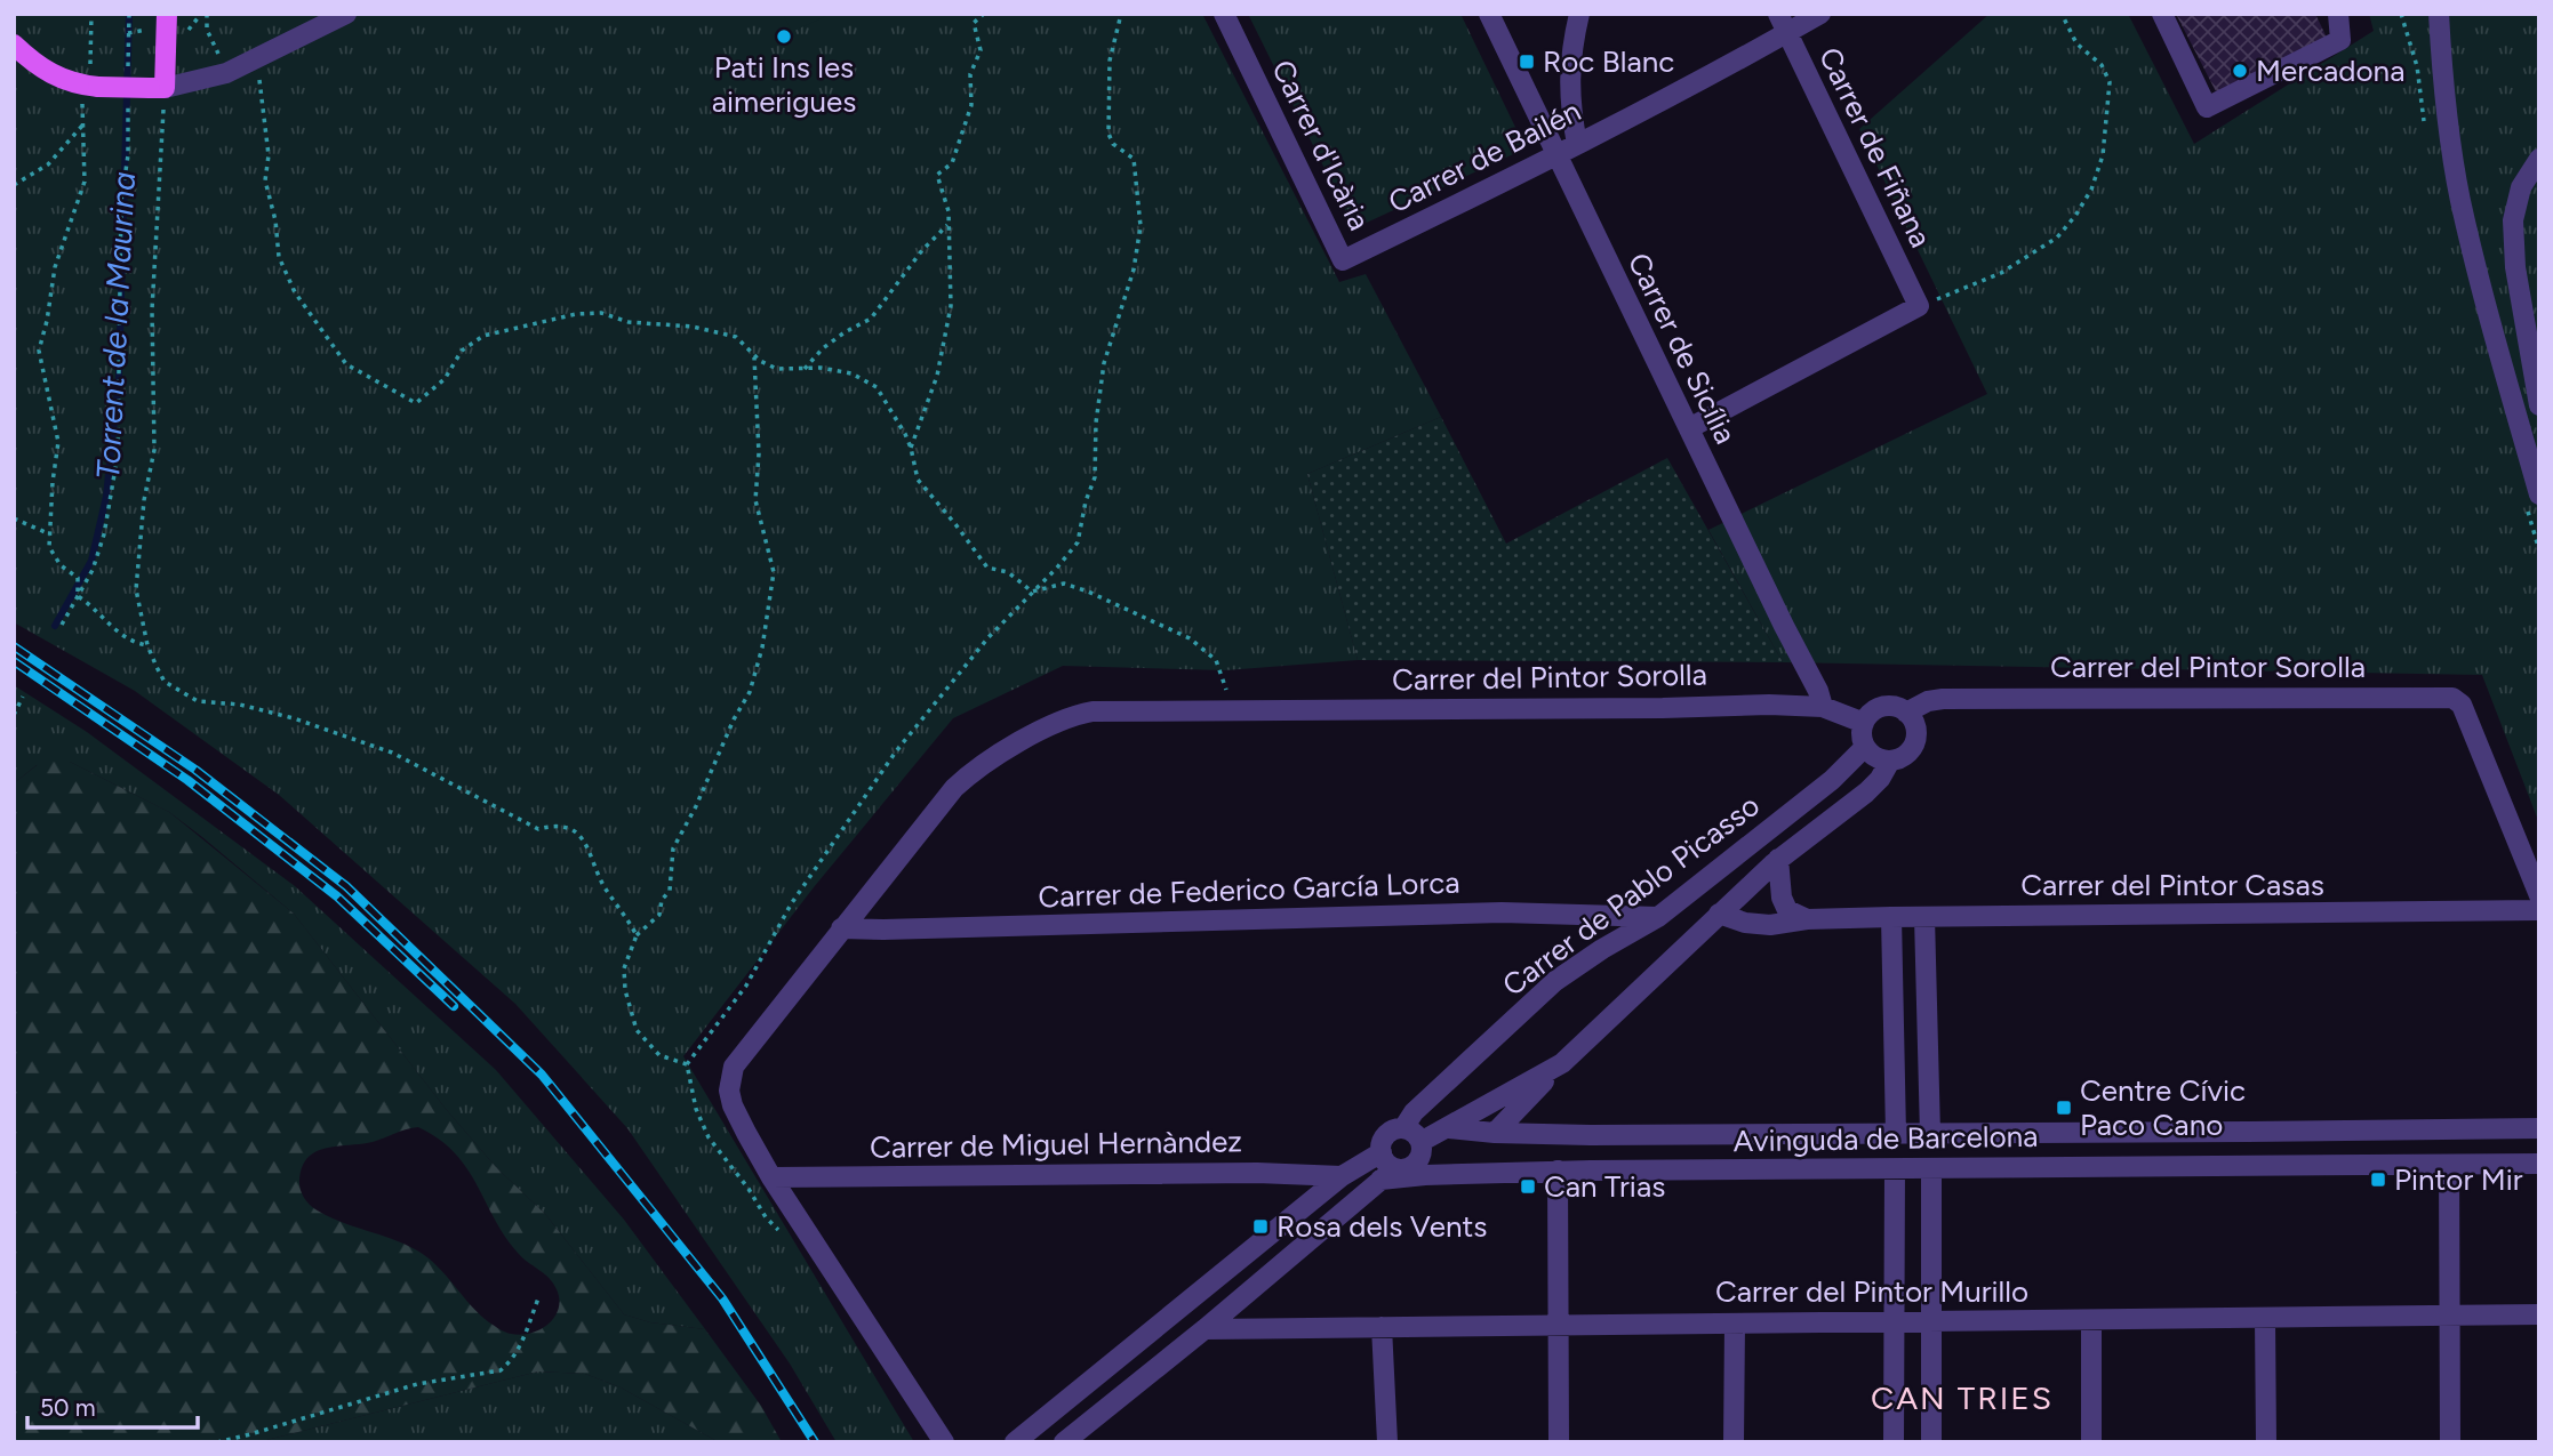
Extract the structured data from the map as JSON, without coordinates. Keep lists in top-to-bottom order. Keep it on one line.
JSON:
{"streets":{"street":["Carrer d'Icària","Carrer de Fiñana","Carrer de Bailén","Carrer de Sicília","Carrer del Pintor Sorolla","Carrer del Pintor Casas","Carrer de Federico García Lorca","Carrer de Pablo Picasso","Avinguda de Barcelona","Carrer de Miguel Hernàndez","Carrer del Pintor Murillo"]},"crossings":[["Carrer d'Icària","Carrer de Bailén"],["Carrer de Fiñana","Carrer de Bailén"],["Carrer de Bailén","Carrer de Sicília"],["Carrer de Sicília","Carrer del Pintor Sorolla"],["Carrer del Pintor Sorolla","Carrer de Pablo Picasso"],["Carrer del Pintor Casas","Carrer de Pablo Picasso"],["Carrer de Federico García Lorca","Carrer de Pablo Picasso"],["Carrer de Pablo Picasso","Avinguda de Barcelona"]],"districts":["CAN TRIES"],"water":["Torrent de la Maurina"],"places":{"other":["Pati Ins les aimerigues","Mercadona"],"transit":["Roc Blanc","Centre Cívic Paco Cano","Pintor Mir","Can Trias","Rosa dels Vents"]},"scale_bar":"50 m"}
